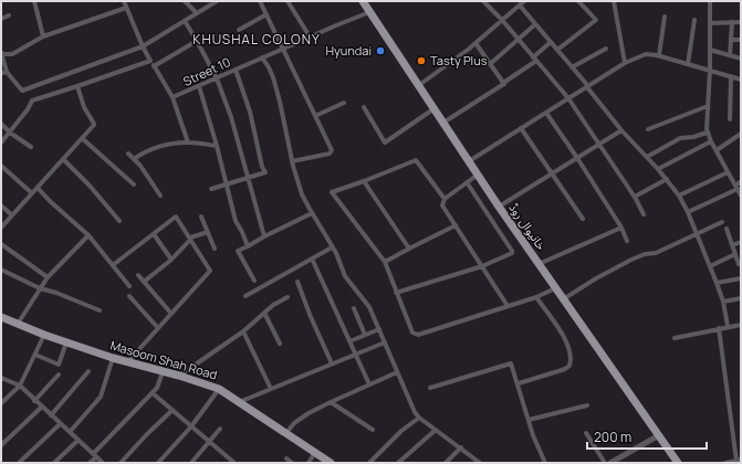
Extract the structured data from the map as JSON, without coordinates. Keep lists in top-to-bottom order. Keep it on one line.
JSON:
{"streets":{"main road":["خانیوال روڈ","Masoom Shah Road"],"street":["Street 10"]},"crossings":[["Street 10","خانیوال روڈ"]],"districts":["KHUSHAL COLONY"],"places":["Hyundai","Tasty Plus"],"scale_bar":"200 m"}
